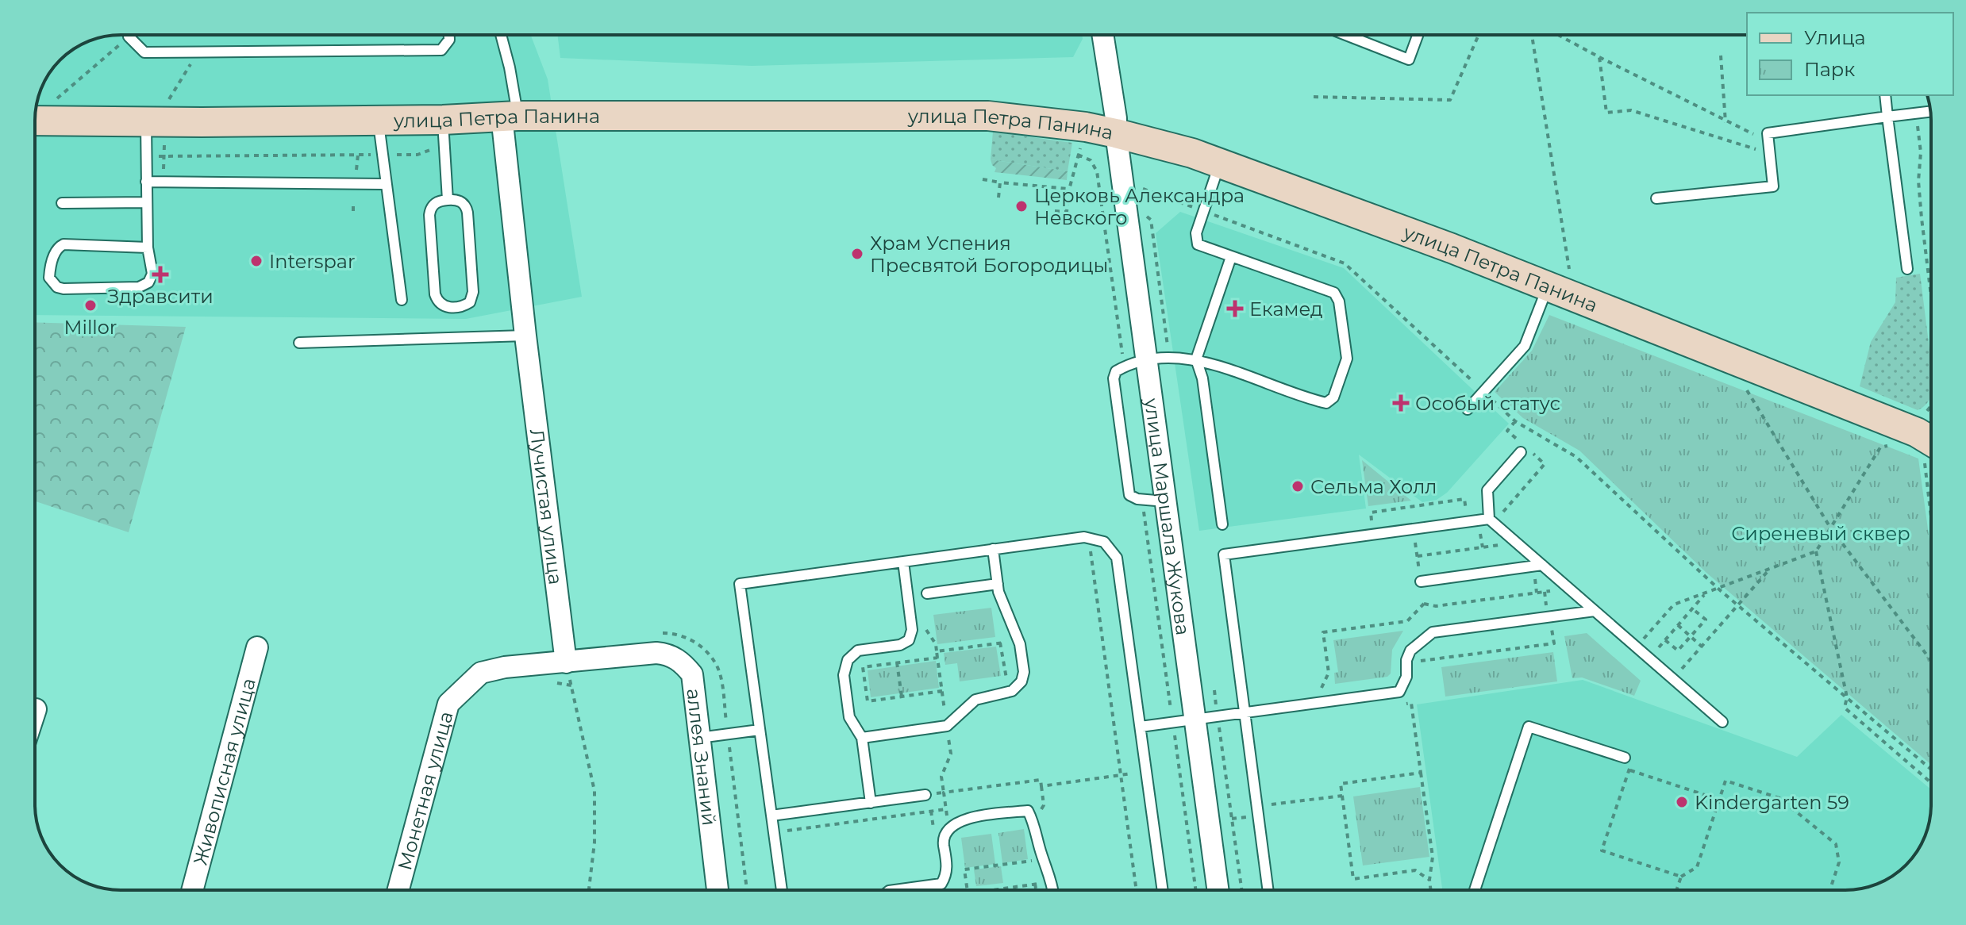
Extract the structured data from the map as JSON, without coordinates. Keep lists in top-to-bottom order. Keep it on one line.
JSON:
{"streets":{"main road":["улица Петра Панина"],"street":["Лучистая улица","улица Маршала Жукова","аллея Знаний","Живописная улица","Монетная улица"]},"crossings":[["улица Петра Панина","Лучистая улица"],["улица Петра Панина","улица Маршала Жукова"],["Лучистая улица","аллея Знаний"],["Лучистая улица","Монетная улица"],["аллея Знаний","Монетная улица"]],"parks":["Сиреневый сквер"],"places":{"other":["Церковь Александра Невского","Храм Успения Пресвятой Богородицы","Interspar","Millor","Сельма Холл","Kindergarten 59"],"health":["Здравсити","Екамед","Особый статус"]},"legend":["Улица","Парк"]}
